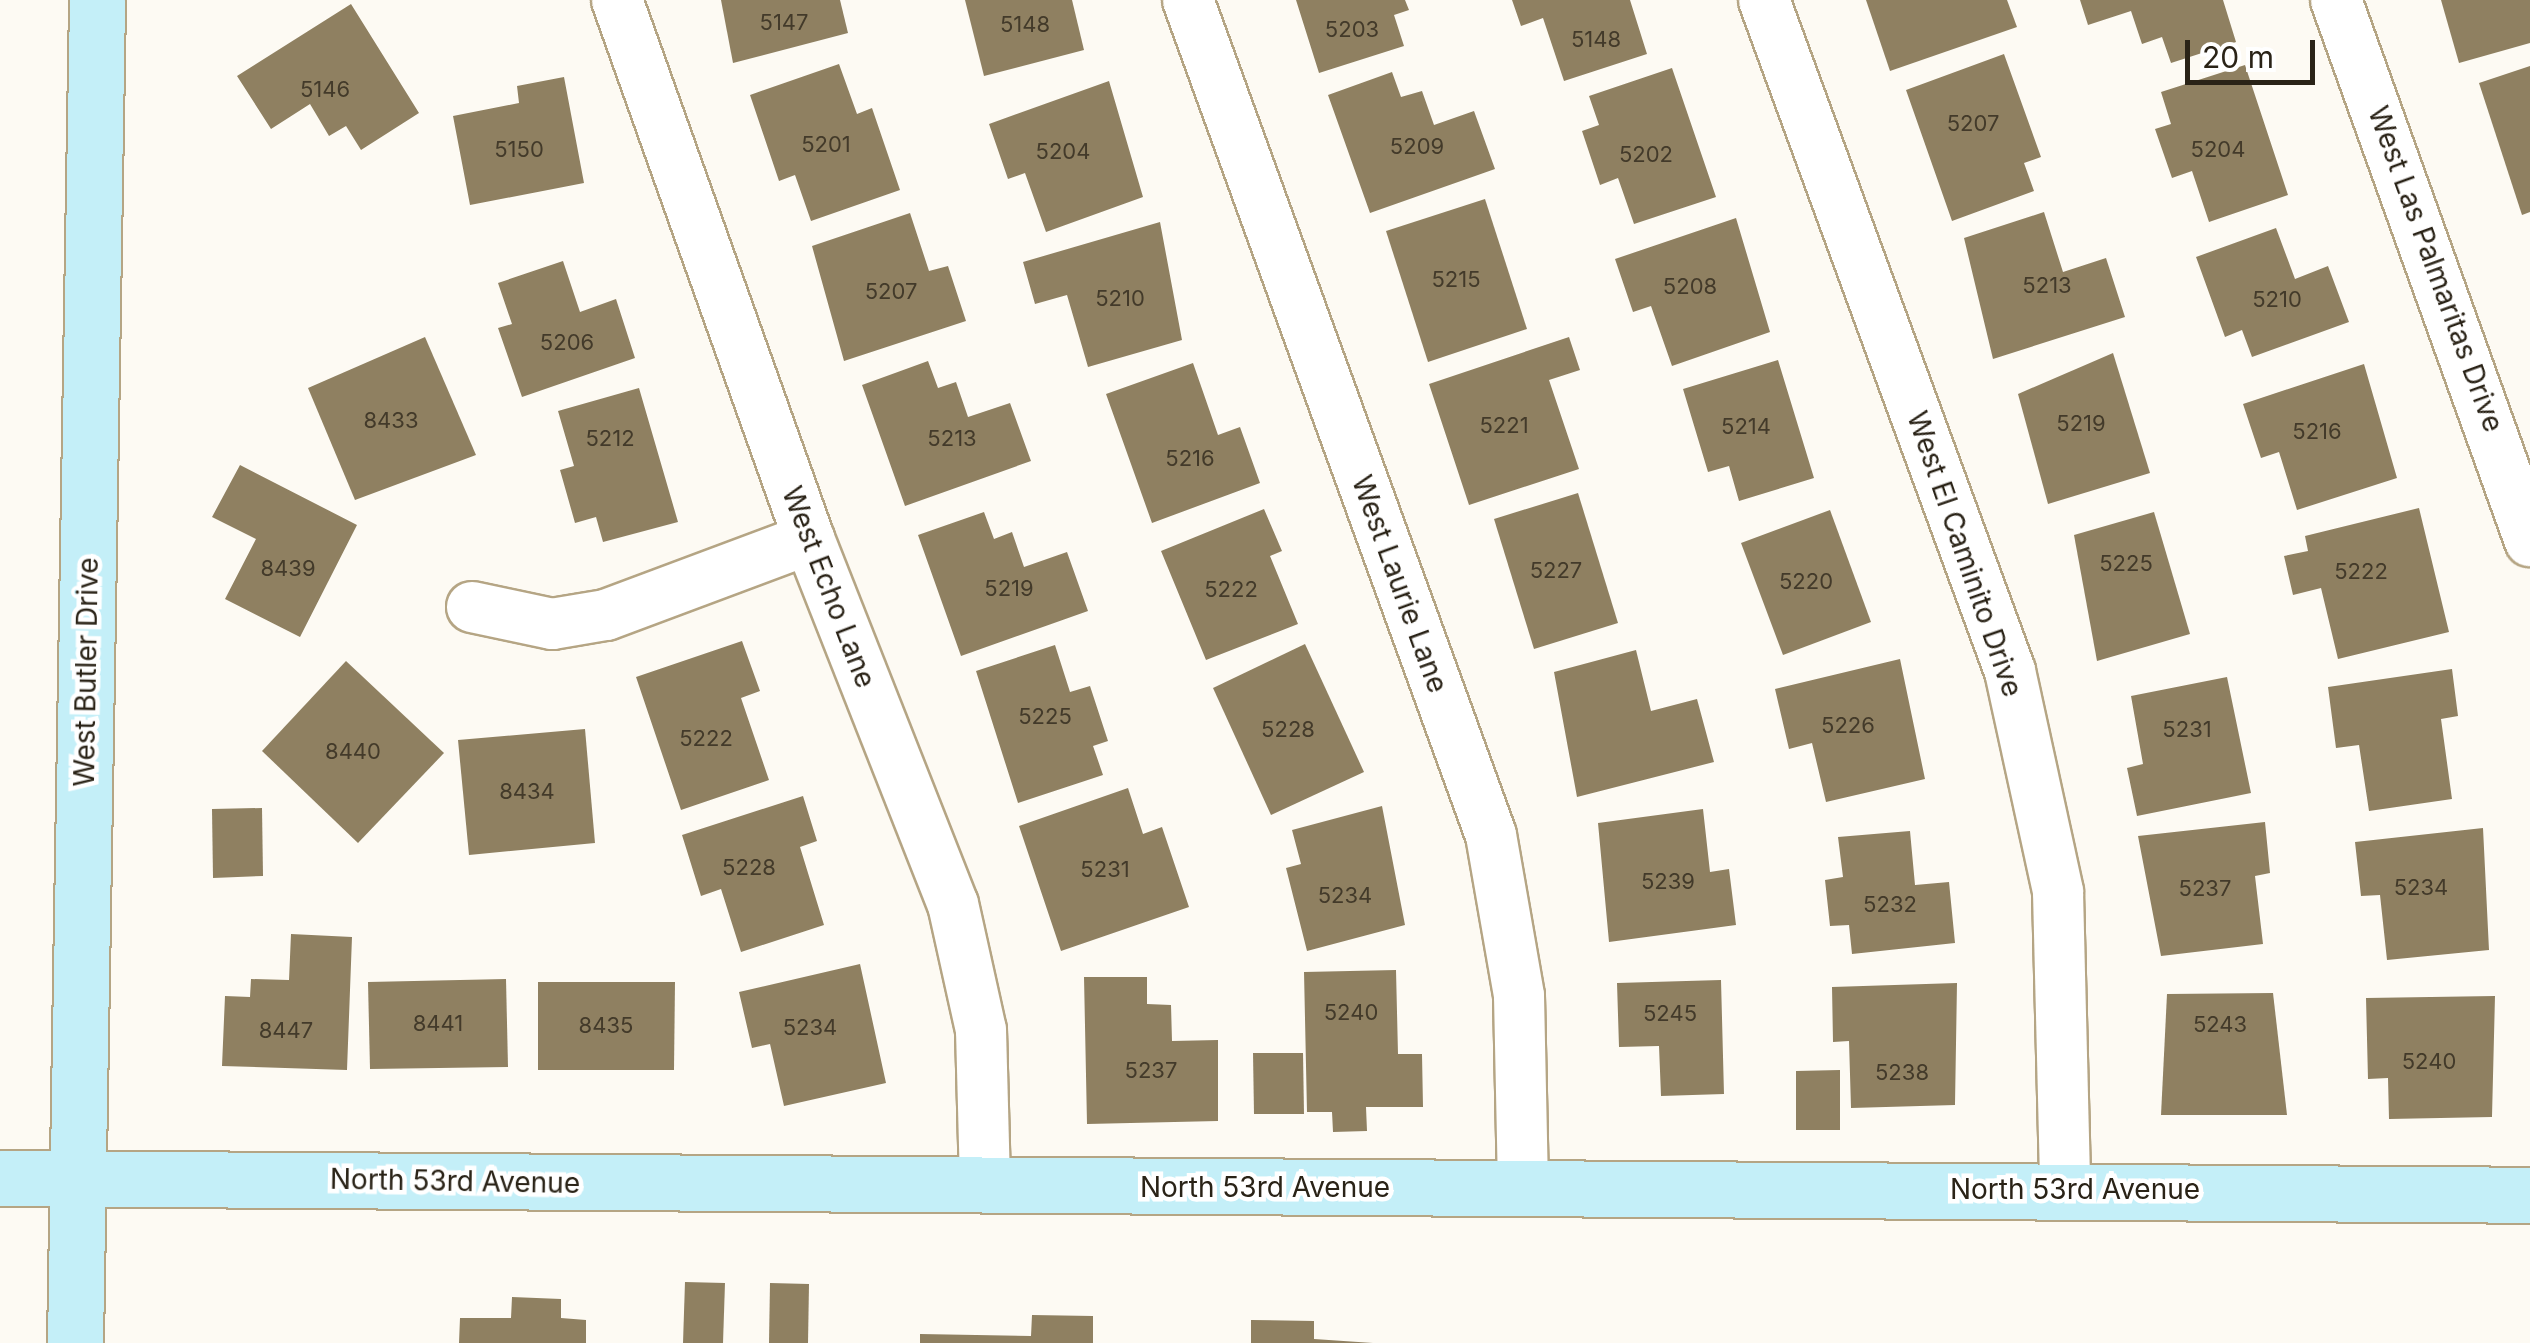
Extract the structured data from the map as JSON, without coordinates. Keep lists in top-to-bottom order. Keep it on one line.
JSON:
{"streets":{"street":["West Las Palmaritas Drive","West El Caminito Drive","West Laurie Lane","West Echo Lane","West Butler Drive","North 53rd Avenue"]},"crossings":[["West El Caminito Drive","North 53rd Avenue"],["West Laurie Lane","North 53rd Avenue"],["West Echo Lane","North 53rd Avenue"],["West Butler Drive","North 53rd Avenue"]],"house_numbers":["5147","5148","5203","5148","5146","5207","5201","5209","5150","5204","5204","5202","5215","5213","5208","5207","5210","5210","5206","8433","5219","5221","5214","5216","5212","5213","5216","5225","8439","5227","5222","5220","5219","5222","5225","5226","5228","5231","5222","8440","8434","5228","5231","5239","5234","5237","5234","5232","5240","5245","8441","5243","8435","5234","8447","5240","5237","5238"],"scale_bar":"20 m"}
